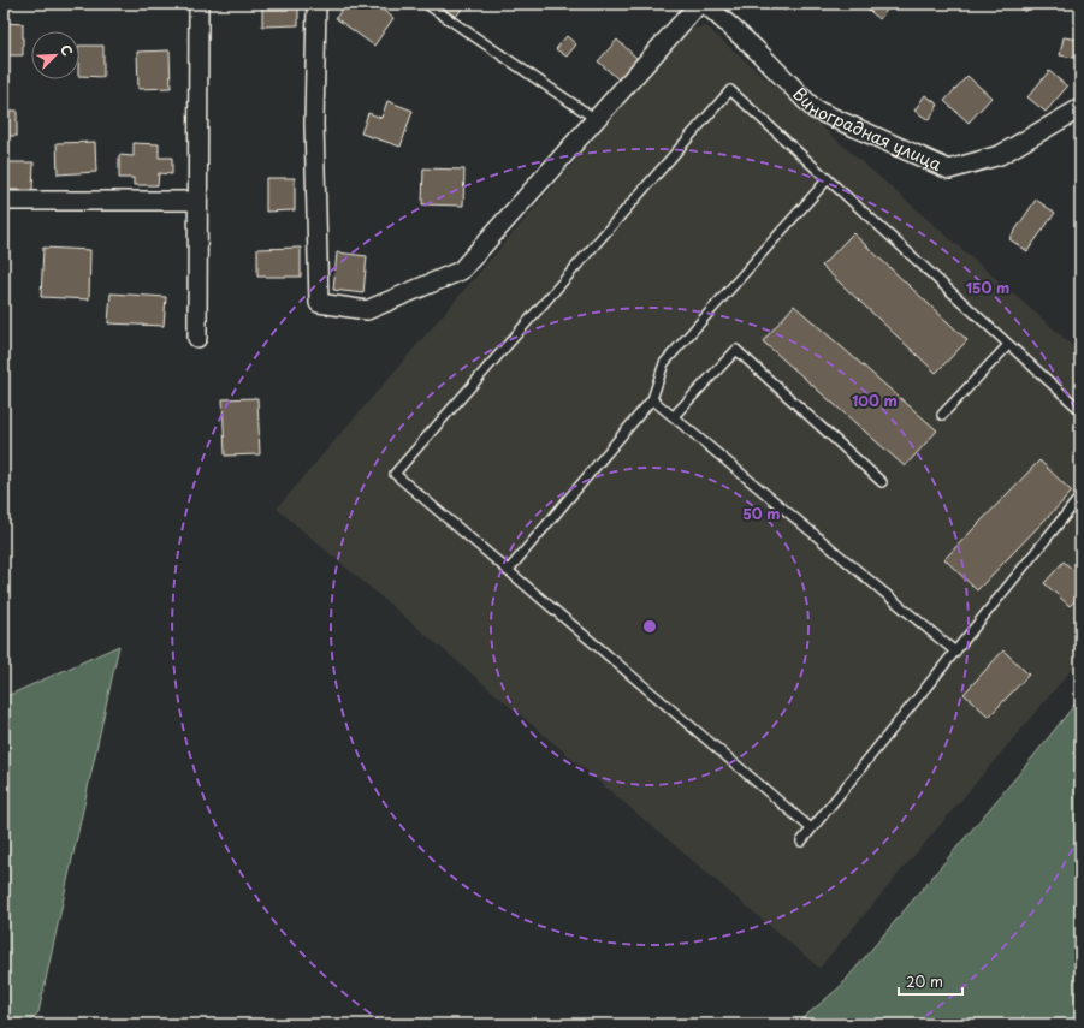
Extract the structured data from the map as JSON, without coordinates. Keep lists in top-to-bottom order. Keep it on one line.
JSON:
{"streets":{"street":["Виноградная улица"]},"scale_bar":"20 m","north":"top right","rings":["150 m","100 m","50 m"]}
